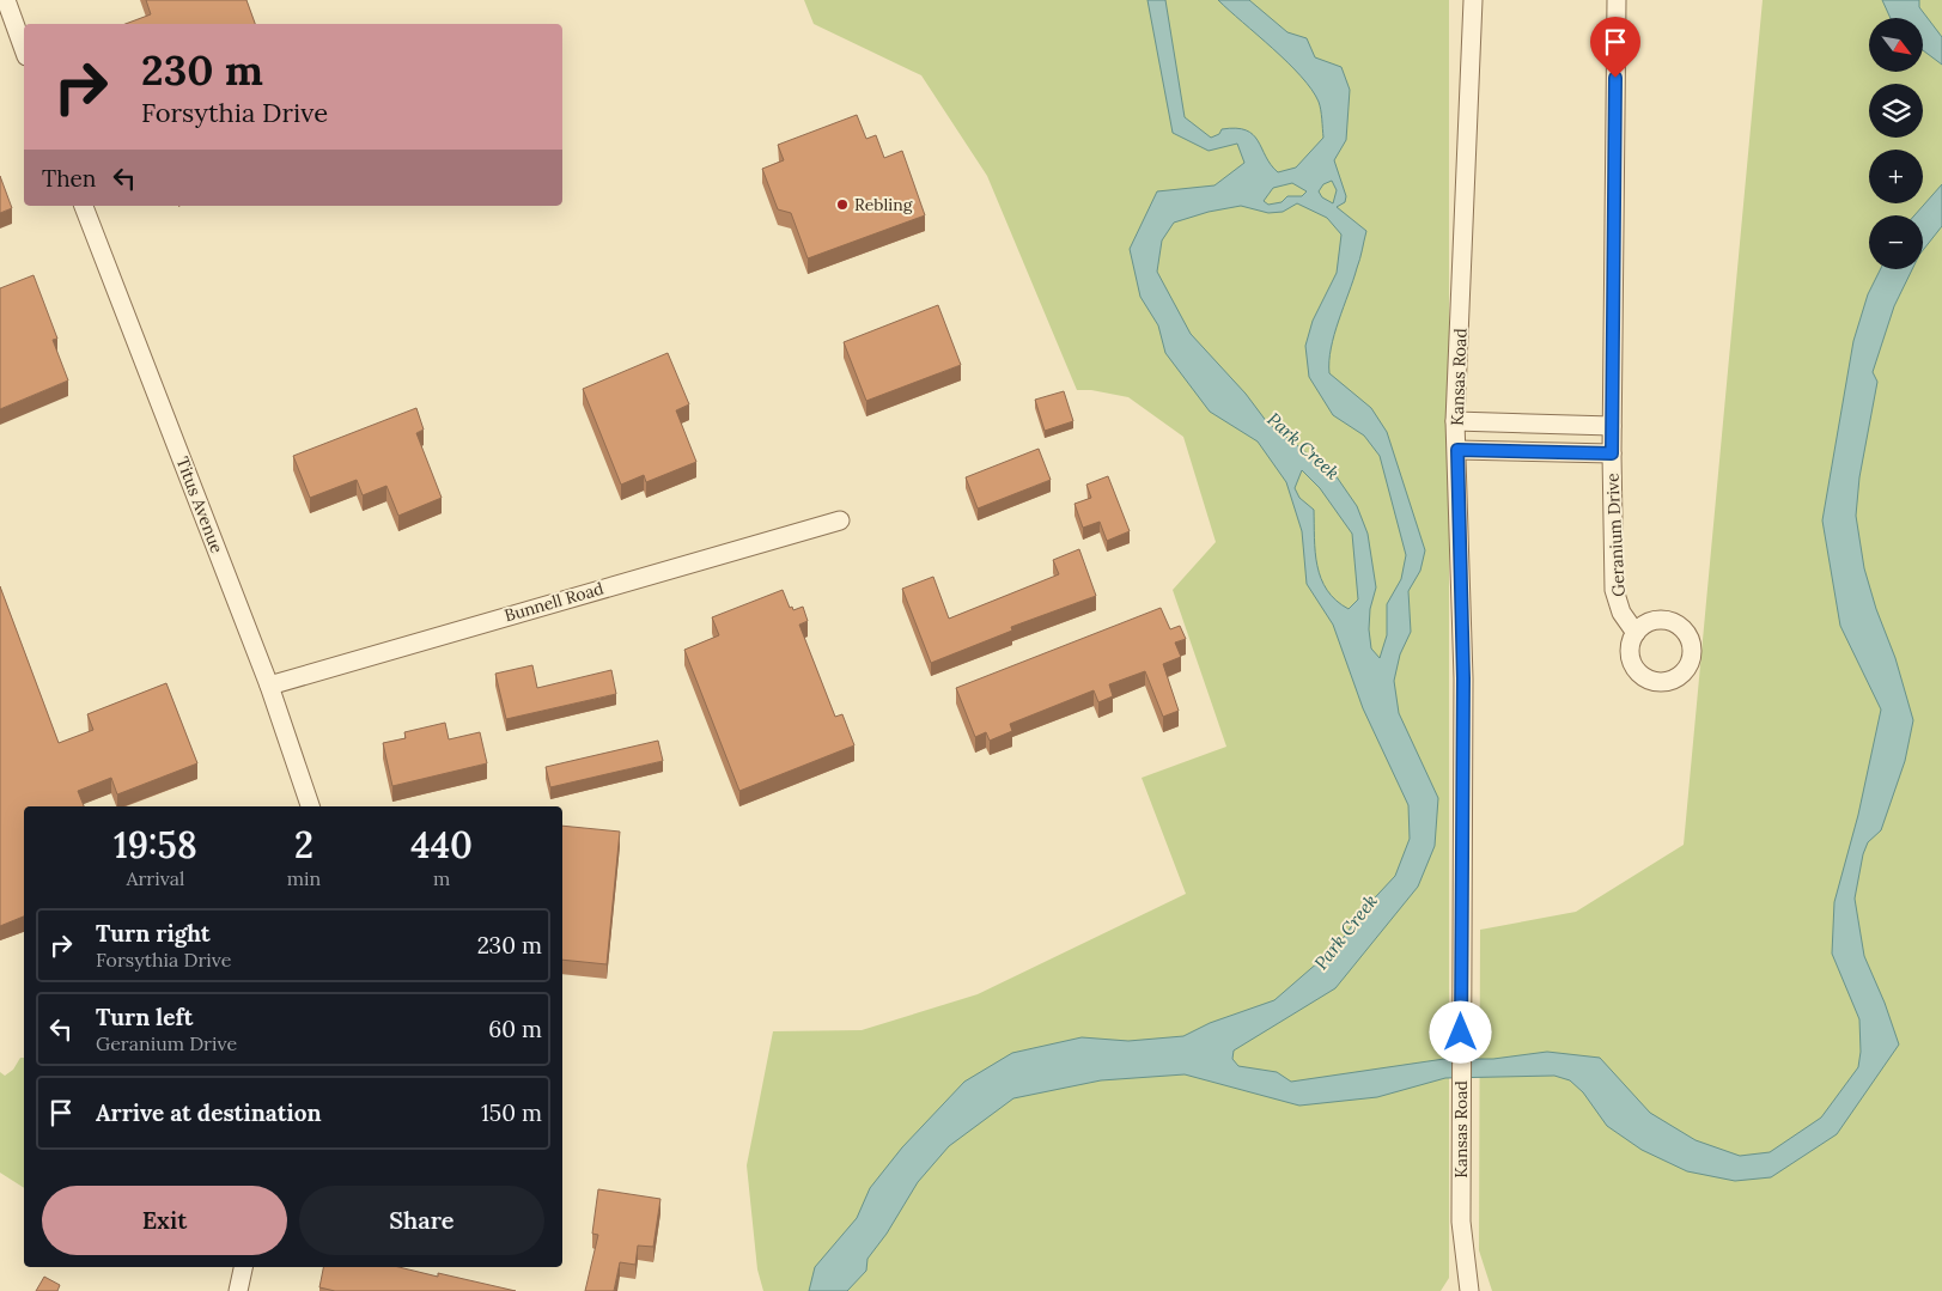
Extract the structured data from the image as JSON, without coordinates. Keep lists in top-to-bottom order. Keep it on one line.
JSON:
{"streets":{"street":["Kansas Road","Titus Avenue","Geranium Drive","Bunnell Road"]},"crossings":[["Titus Avenue","Bunnell Road"]],"water":["Park Creek"],"places":["Rebling"],"north":"bottom right","page":{"map_buttons":["+","−"],"turn":["230 m","Forsythia Drive"],"then":"Then","eta":["19:58","Arrival","2","min","440","m"],"list":[{"name":"Turn right","note":"Forsythia Drive","value":"230 m"},{"name":"Turn left","note":"Geranium Drive","value":"60 m"},{"name":"Arrive at destination","value":"150 m"}],"buttons":["Exit","Share"]}}
